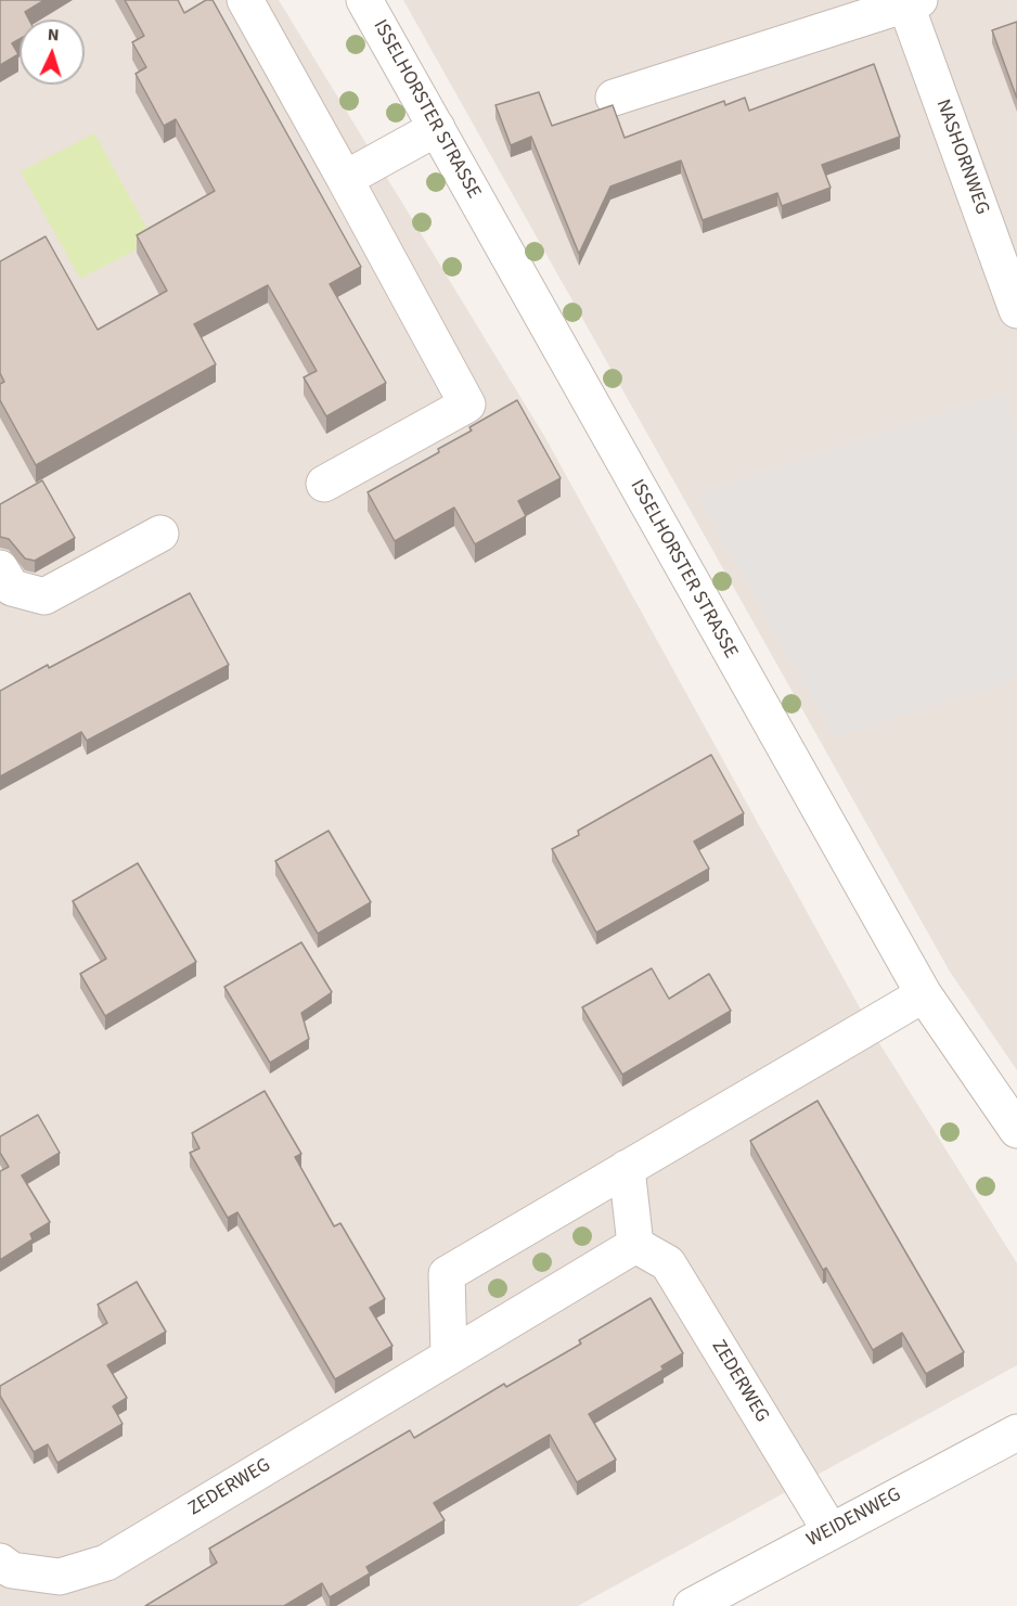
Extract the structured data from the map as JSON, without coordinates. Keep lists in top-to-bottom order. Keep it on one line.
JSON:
{"streets":{"street":["ISSELHORSTER STRASSE","NASHORNWEG","ZEDERWEG","WEIDENWEG"]},"crossings":[["ZEDERWEG","WEIDENWEG"]],"north":"top"}
